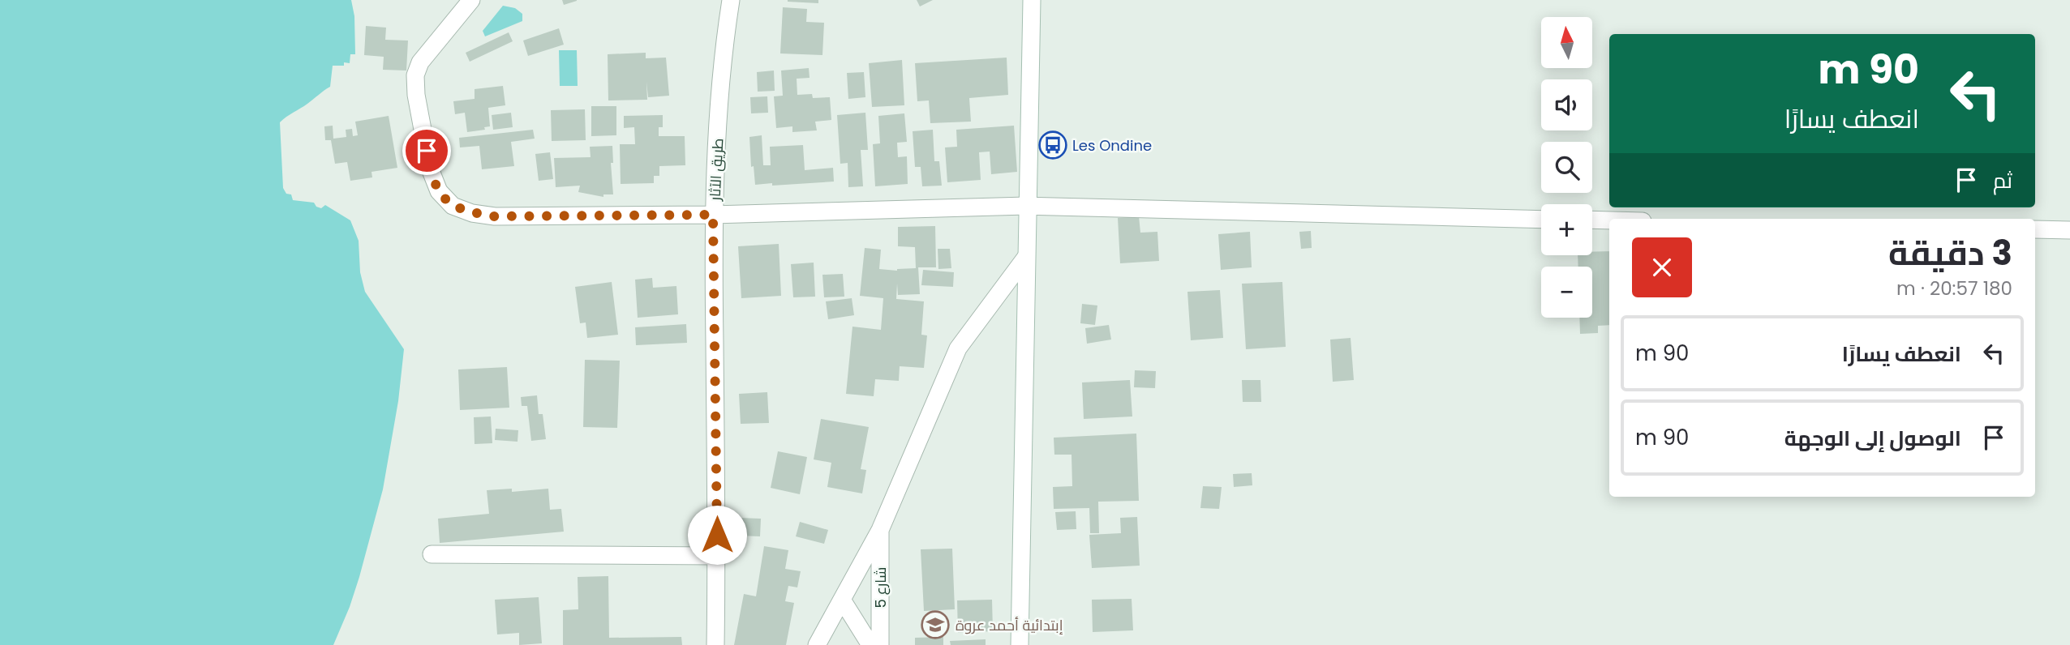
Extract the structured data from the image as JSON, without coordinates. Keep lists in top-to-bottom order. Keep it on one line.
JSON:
{"streets":{"street":["طريق الآثار","شارع 5"]},"places":{"bus stop":["Les Ondine"],"school or university":["إبتدائية أحمد عروة"]},"north":"top","page":{"map_buttons":["+","−"],"turn":["90 m","انعطف يسارًا"],"then":"ثم","heading":["3 دقيقة","180 m · 20:57"],"list":[{"name":"انعطف يسارًا","value":"90 m"},{"name":"الوصول إلى الوجهة","value":"90 m"}]}}
